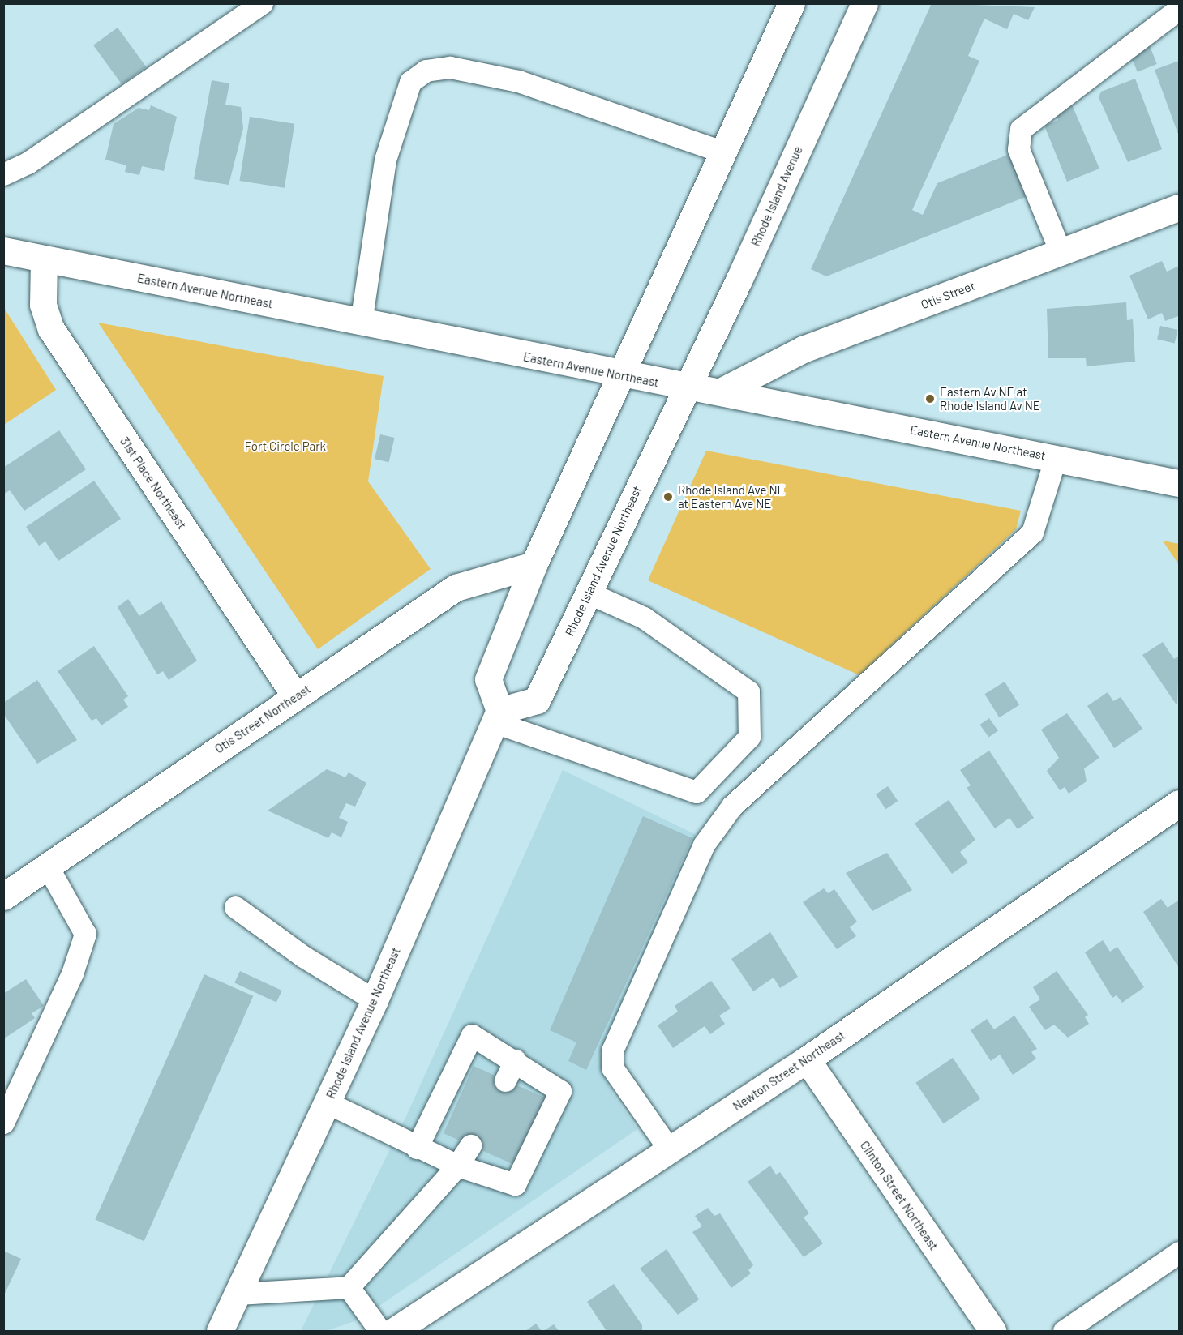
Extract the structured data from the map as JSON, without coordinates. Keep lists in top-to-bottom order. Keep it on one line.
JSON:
{"streets":{"main road":["Rhode Island Avenue","Eastern Avenue Northeast","Otis Street","31st Place Northeast","Rhode Island Avenue Northeast","Otis Street Northeast","Newton Street Northeast","Clinton Street Northeast"]},"crossings":[["Rhode Island Avenue","Eastern Avenue Northeast"],["Rhode Island Avenue","Rhode Island Avenue Northeast"],["Eastern Avenue Northeast","Otis Street"],["Eastern Avenue Northeast","31st Place Northeast"],["Eastern Avenue Northeast","Rhode Island Avenue Northeast"],["31st Place Northeast","Otis Street Northeast"],["Newton Street Northeast","Clinton Street Northeast"]],"parks":["Fort Circle Park"],"places":["Eastern Av NE at Rhode Island Av NE","Rhode Island Ave NE at Eastern Ave NE"]}
